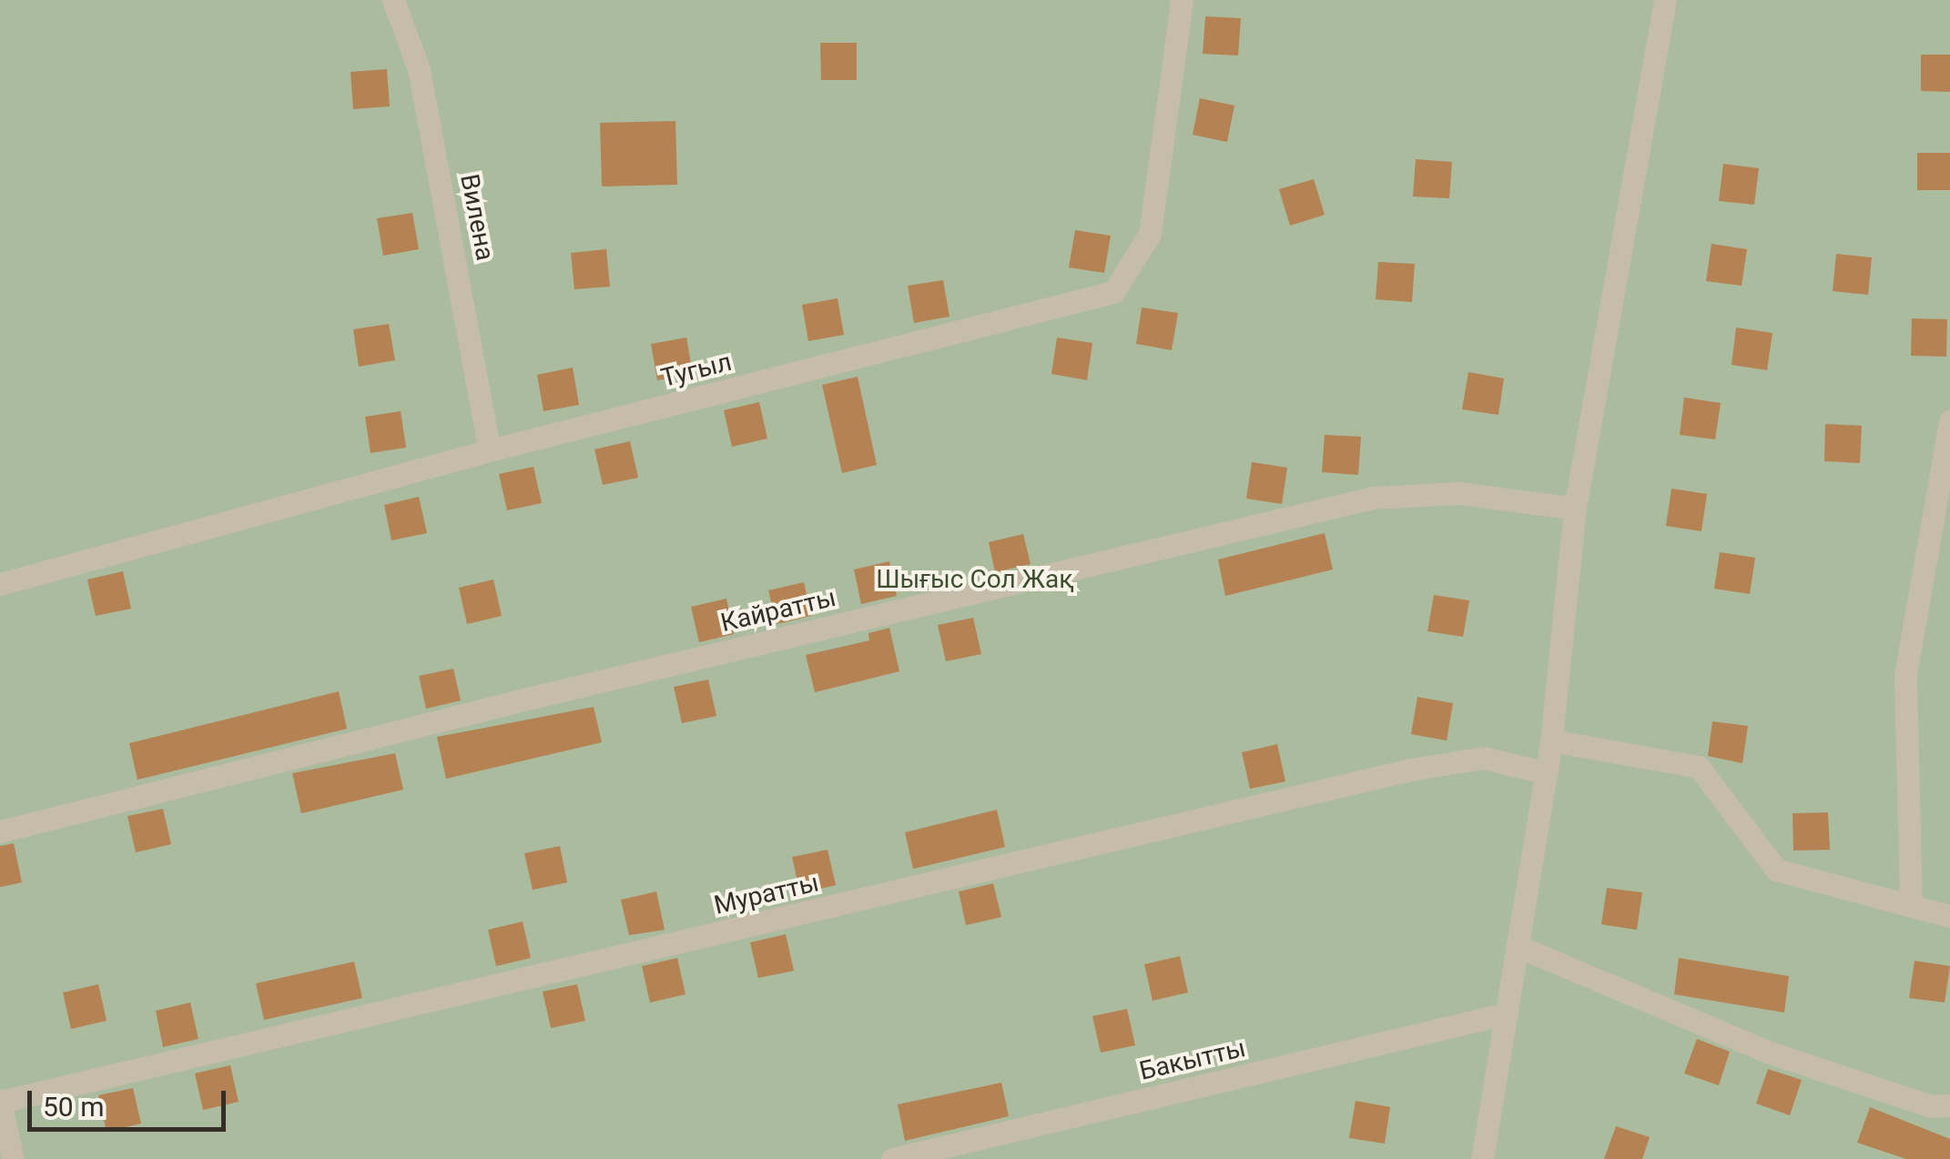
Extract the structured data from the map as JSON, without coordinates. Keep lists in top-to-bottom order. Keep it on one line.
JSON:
{"streets":{"street":["Вилена","Тугыл","Кайратты","Муратты","Бакытты"]},"crossings":[["Вилена","Тугыл"]],"parks":["Шығыс Сол Жақ"],"scale_bar":"50 m"}
